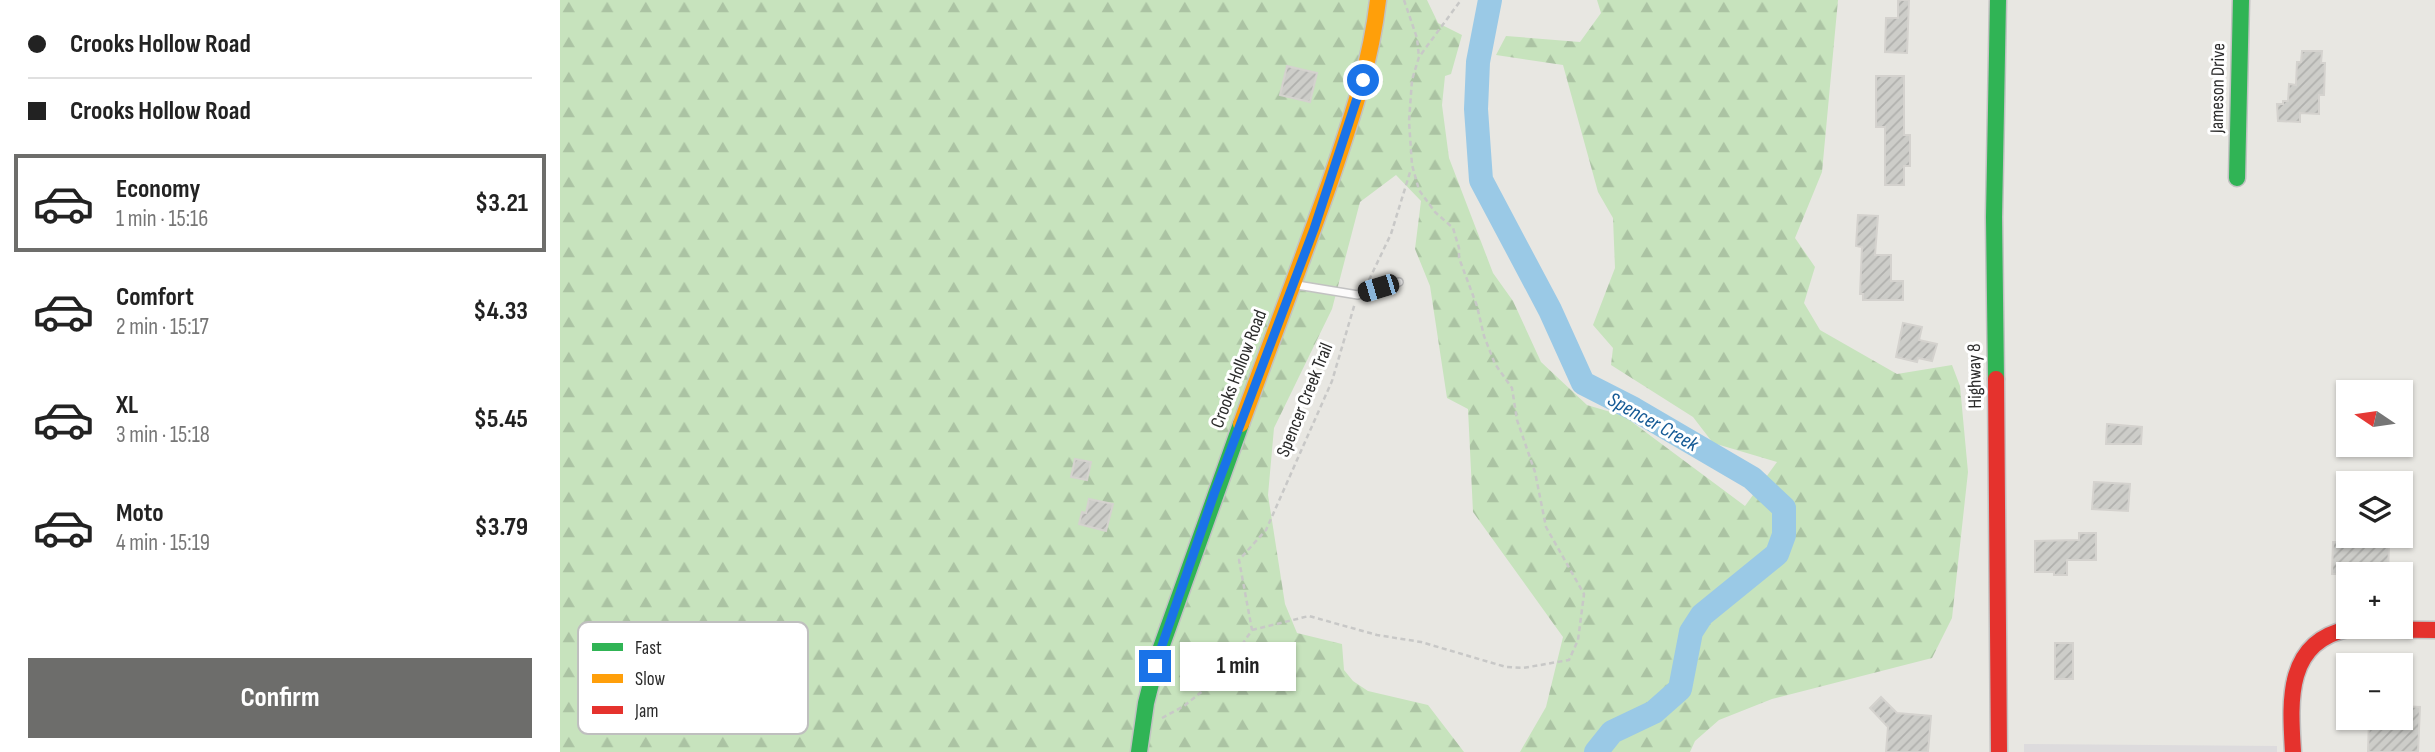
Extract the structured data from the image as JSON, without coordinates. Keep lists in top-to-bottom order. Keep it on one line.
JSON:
{"streets":{"street":["Jameson Drive","Crooks Hollow Road","Highway 8"],"path":["Spencer Creek Trail"]},"water":["Spencer Creek"],"legend":["Fast","Slow","Jam"],"north":"left","page":{"banner":["Crooks Hollow Road","Crooks Hollow Road"],"list":[{"name":"Economy","note":"1 min · 15:16","value":"$3.21"},{"name":"Comfort","note":"2 min · 15:17","value":"$4.33"},{"name":"XL","note":"3 min · 15:18","value":"$5.45"},{"name":"Moto","note":"4 min · 15:19","value":"$3.79"}],"map_buttons":["+","−"],"bubble":"1 min","buttons":"Confirm"}}
